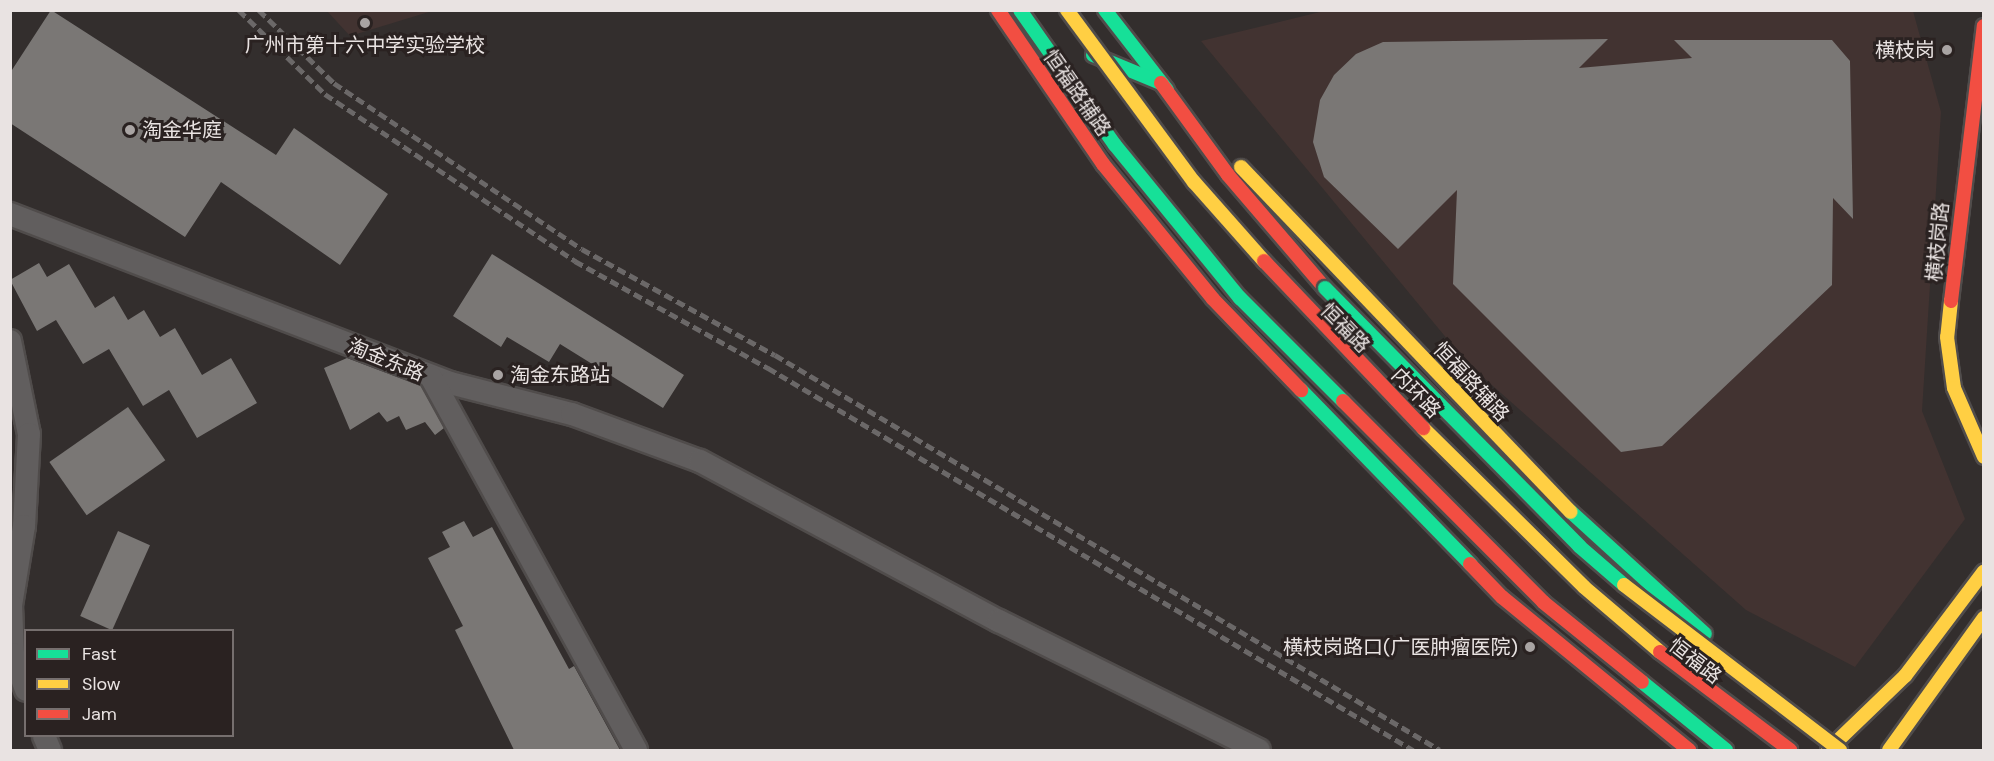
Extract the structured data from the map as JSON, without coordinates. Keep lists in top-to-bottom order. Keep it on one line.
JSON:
{"streets":{"main road":["恒福路辅路","横枝岗路","恒福路","内环路"],"street":["淘金东路"]},"places":["广州市第十六中学实验学校","横枝岗","淘金华庭","淘金东路站","横枝岗路口(广医肿瘤医院)"],"legend":["Fast","Slow","Jam"]}
